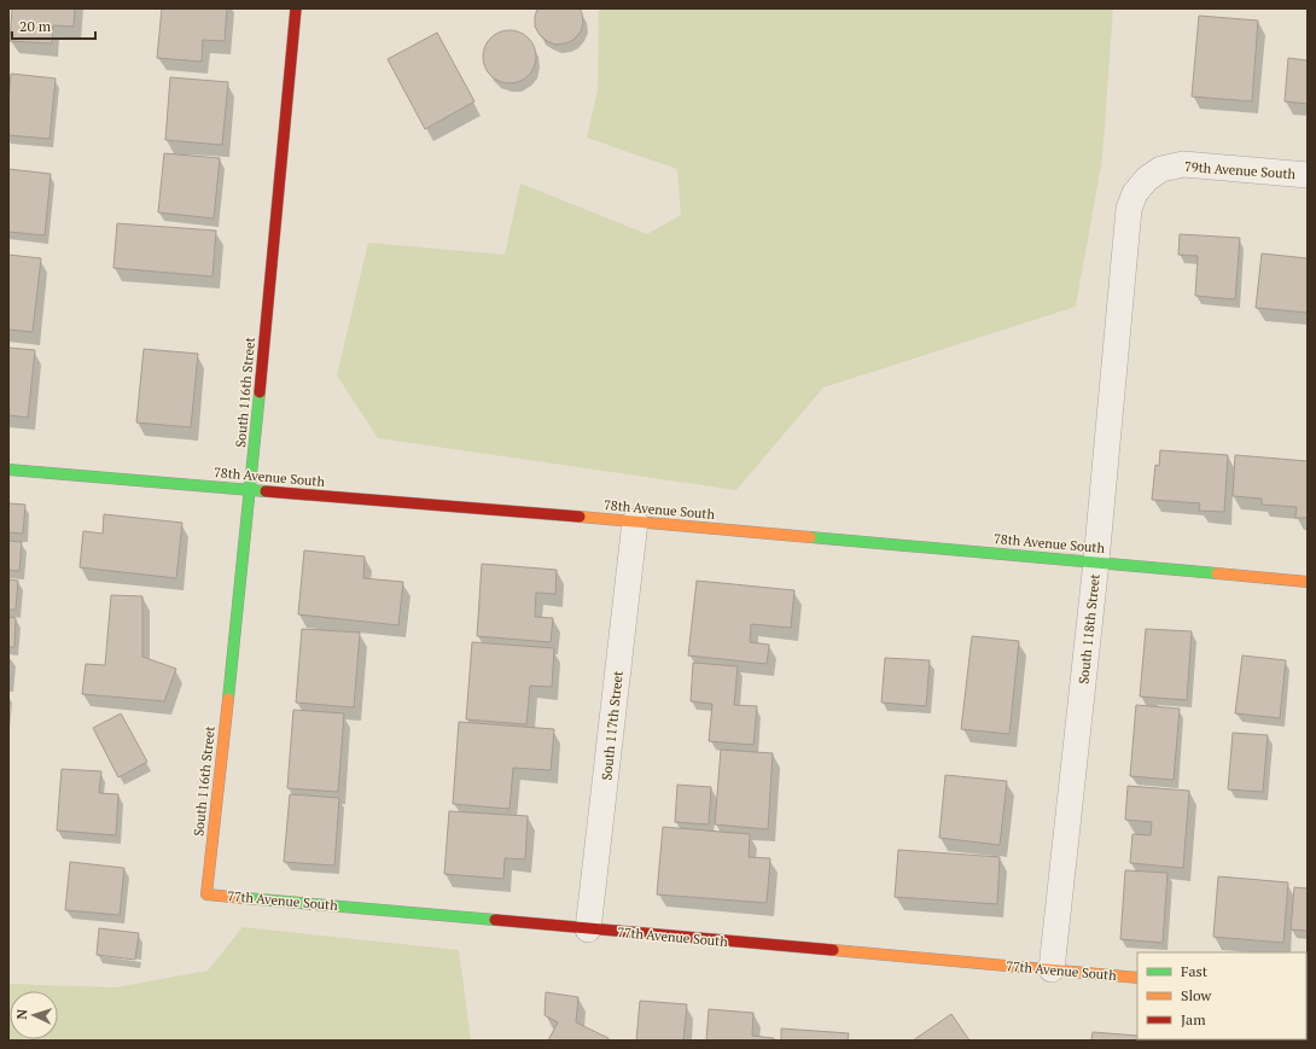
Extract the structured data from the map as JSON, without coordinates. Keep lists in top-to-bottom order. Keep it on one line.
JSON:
{"streets":{"street":["79th Avenue South","South 116th Street","78th Avenue South","South 118th Street","South 117th Street","77th Avenue South"]},"crossings":[["79th Avenue South","South 118th Street"],["South 116th Street","78th Avenue South"],["South 116th Street","77th Avenue South"],["78th Avenue South","South 118th Street"],["78th Avenue South","South 117th Street"],["South 118th Street","77th Avenue South"],["South 117th Street","77th Avenue South"]],"legend":["Fast","Slow","Jam"],"scale_bar":"20 m","north":"left"}
